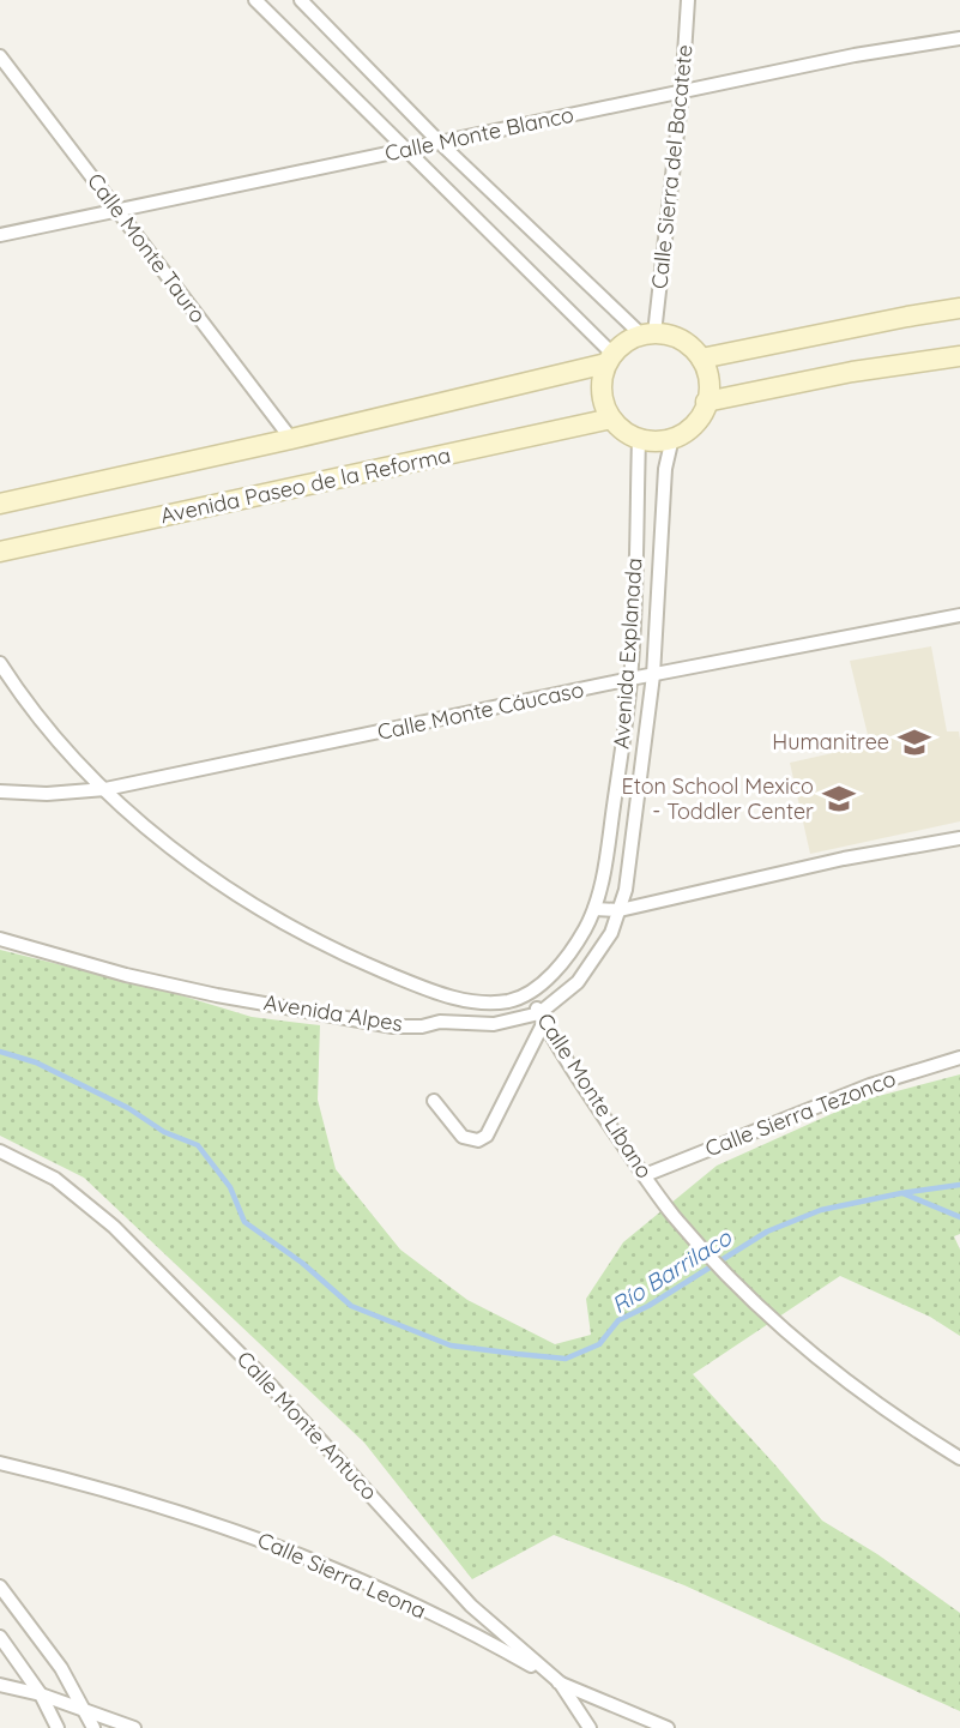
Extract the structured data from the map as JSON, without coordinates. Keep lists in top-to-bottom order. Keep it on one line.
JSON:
{"streets":{"main road":["Avenida Paseo de la Reforma"],"street":["Calle Monte Blanco","Calle Sierra del Bacatete","Calle Monte Tauro","Avenida Explanada","Calle Monte Cáucaso","Avenida Alpes","Calle Monte Líbano","Calle Sierra Tezonco","Calle Monte Antuco","Calle Sierra Leona"]},"crossings":[["Calle Monte Blanco","Calle Sierra del Bacatete"],["Calle Monte Blanco","Calle Monte Tauro"],["Calle Sierra del Bacatete","Avenida Paseo de la Reforma"],["Calle Sierra del Bacatete","Avenida Explanada"],["Avenida Paseo de la Reforma","Avenida Explanada"],["Avenida Explanada","Calle Monte Cáucaso"],["Avenida Explanada","Avenida Alpes"],["Avenida Explanada","Calle Monte Líbano"],["Calle Monte Cáucaso","Calle Monte Líbano"],["Avenida Alpes","Calle Monte Líbano"],["Calle Monte Líbano","Calle Sierra Tezonco"],["Calle Monte Antuco","Calle Sierra Leona"]],"water":["Río Barrilaco"],"places":{"school or university":["Humanitree","Eton School Mexico - Toddler Center"]}}
